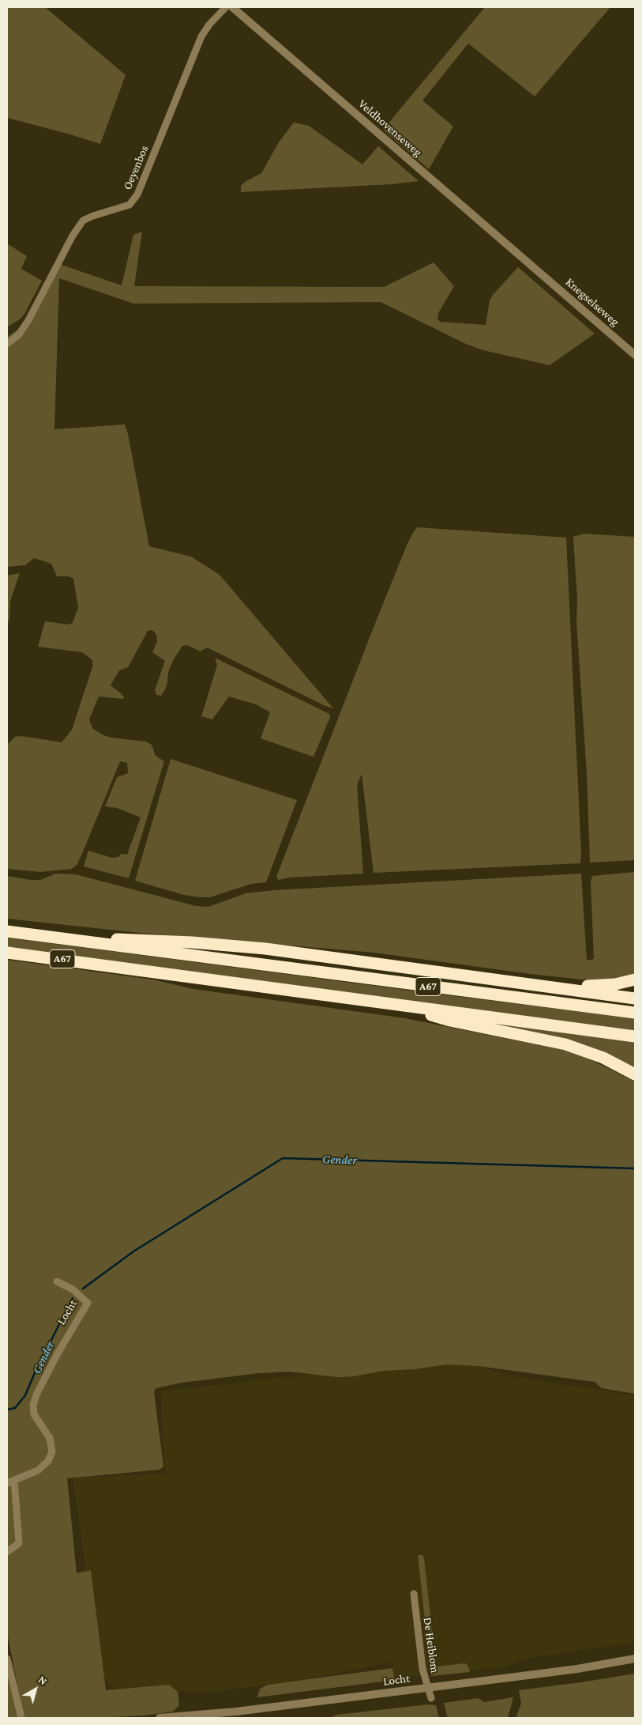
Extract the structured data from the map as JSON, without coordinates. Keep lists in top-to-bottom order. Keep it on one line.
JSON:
{"streets":{"highway":["A67"],"street":["Veldhovenseweg","Oeyenbos","Knegselseweg","Locht","De Heiblom"]},"crossings":[["Veldhovenseweg","Knegselseweg"],["Locht","De Heiblom"]],"water":["Gender"],"north":"top right"}
